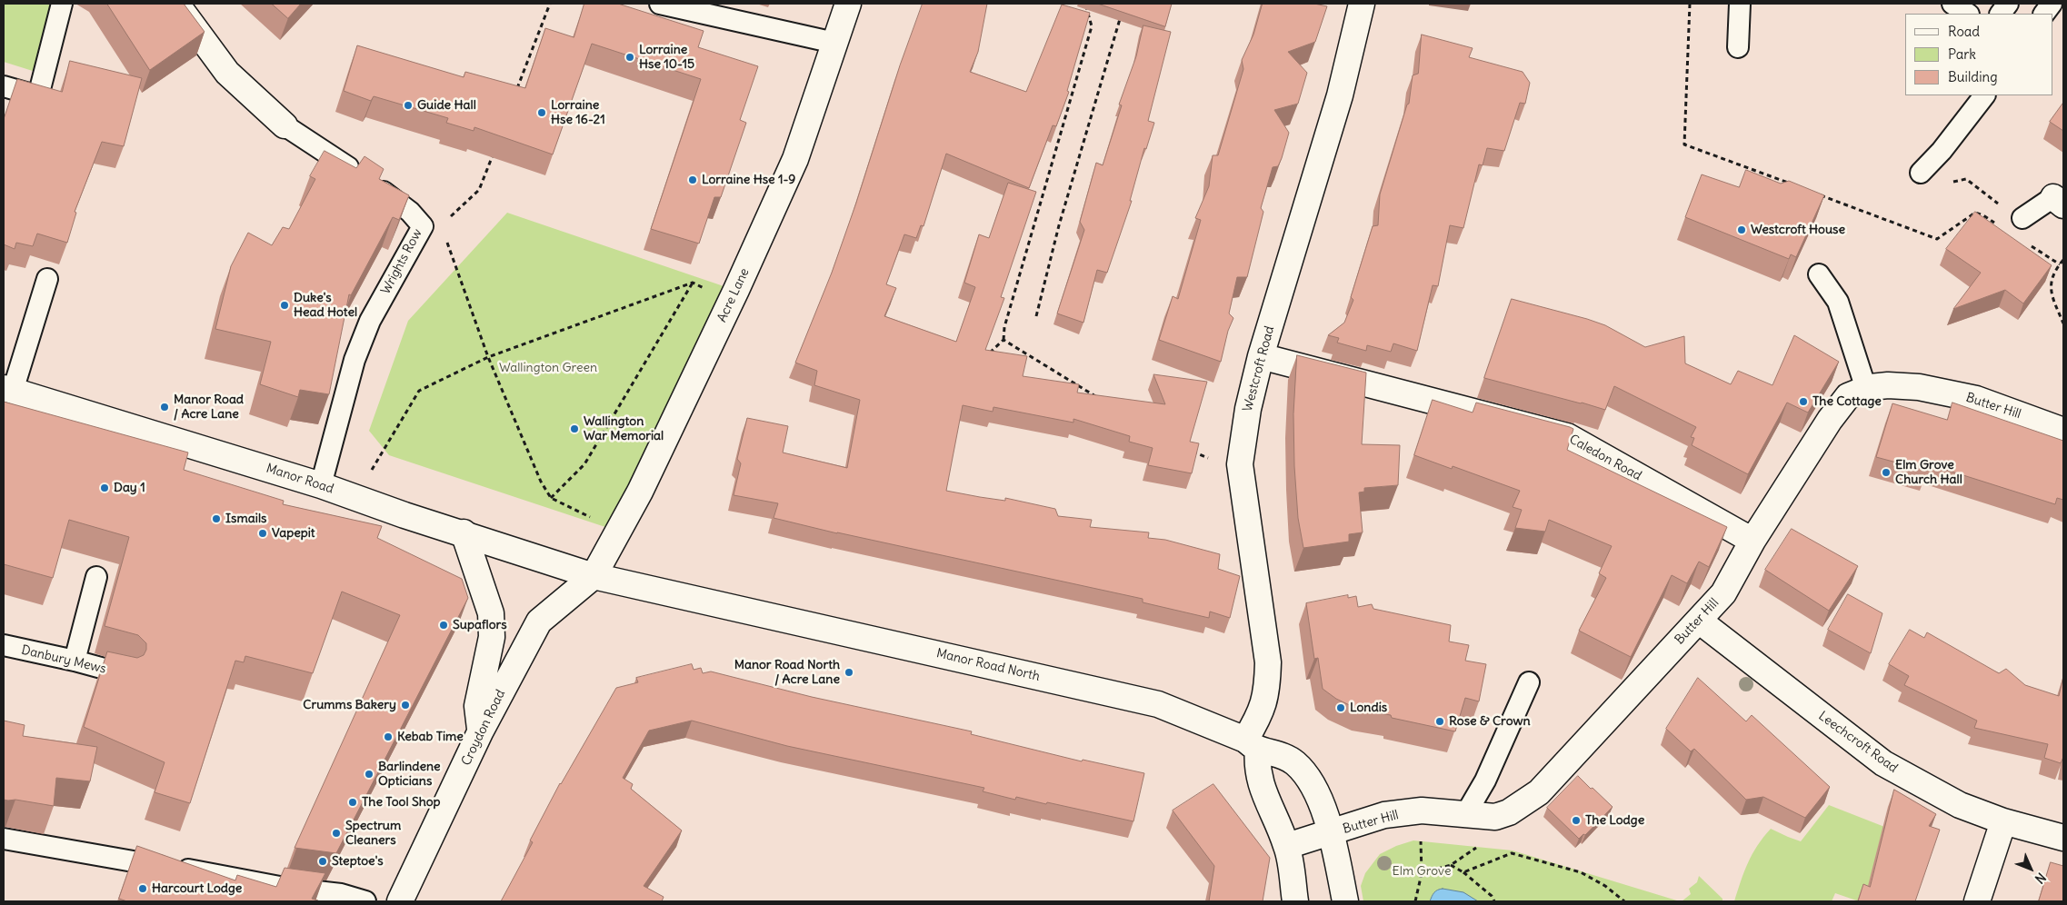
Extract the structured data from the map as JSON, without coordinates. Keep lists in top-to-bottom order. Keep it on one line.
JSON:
{"streets":{"main road":["Wrights Row","Acre Lane","Westcroft Road","Butter Hill","Caledon Road","Manor Road","Manor Road North","Croydon Road","Leechcroft Road"],"lane":["Danbury Mews"]},"crossings":[["Wrights Row","Manor Road"],["Acre Lane","Manor Road"],["Acre Lane","Manor Road North"],["Acre Lane","Croydon Road"],["Westcroft Road","Caledon Road"],["Westcroft Road","Manor Road North"],["Butter Hill","Caledon Road"],["Butter Hill","Manor Road North"],["Butter Hill","Leechcroft Road"],["Manor Road","Manor Road North"],["Manor Road","Croydon Road"],["Manor Road North","Croydon Road"]],"parks":["Wallington Green","Elm Grove"],"places":["Lorraine Hse 10-15","Guide Hall","Lorraine Hse 16-21","Lorraine Hse 1-9","Westcroft House","Duke's Head Hotel","The Cottage","Manor Road / Acre Lane","Wallington War Memorial","Elm Grove Church Hall","Day 1","Ismails","Vapepit","Supaflors","Manor Road North / Acre Lane","Crumms Bakery","Londis","Rose & Crown","Kebab Time","Barlindene Opticians","The Tool Shop","The Lodge","Spectrum Cleaners","Steptoe's","Harcourt Lodge"],"legend":["Road","Park","Building"],"north":"bottom right"}
